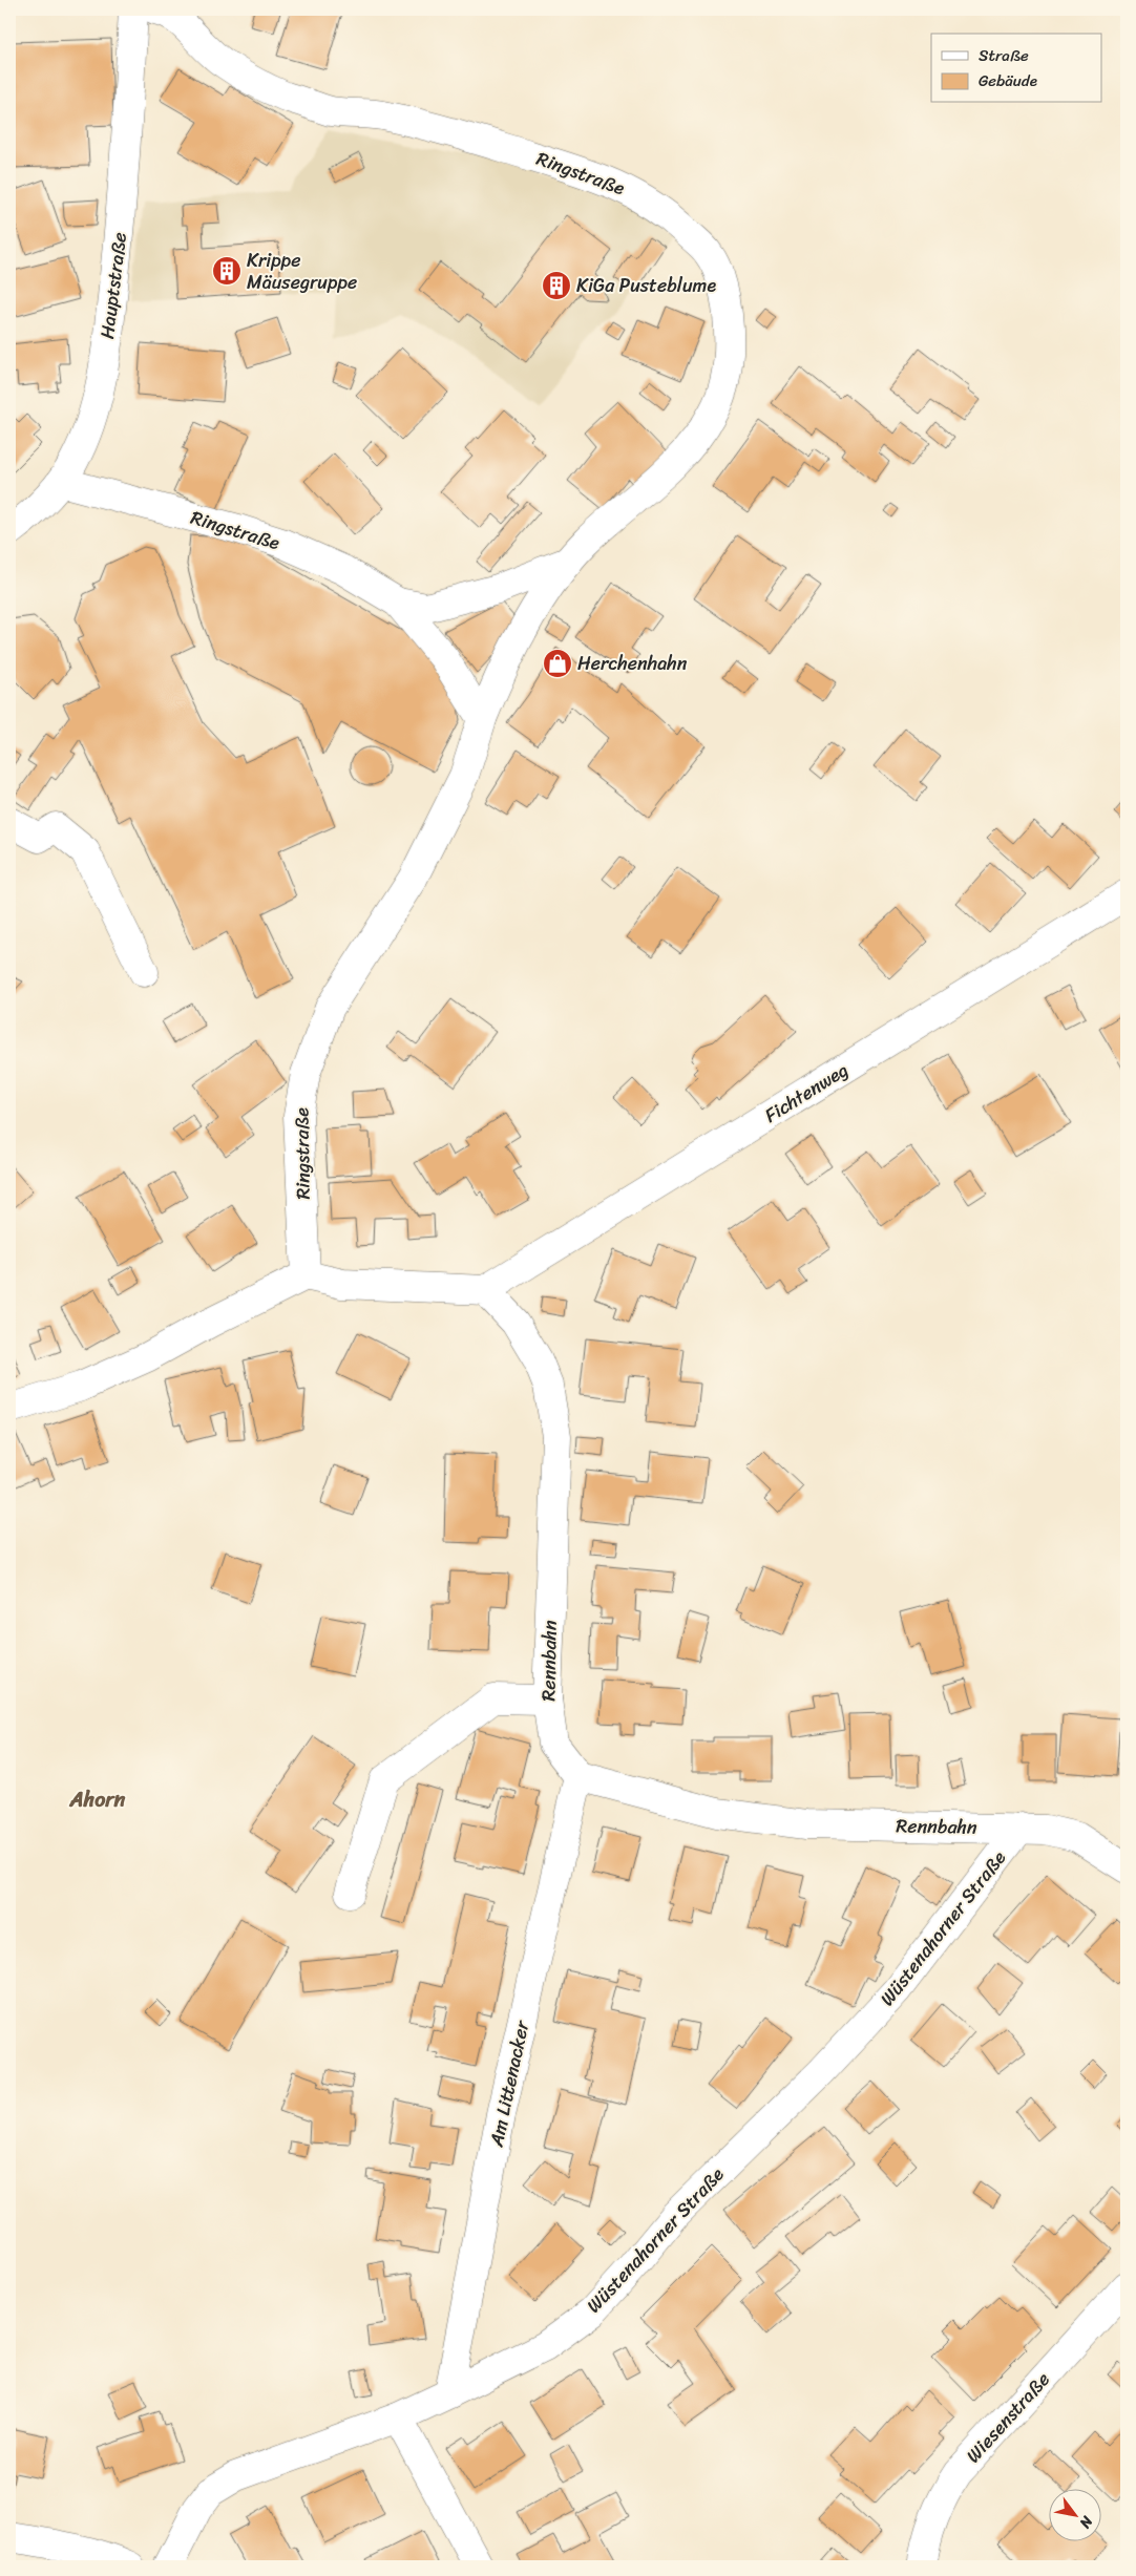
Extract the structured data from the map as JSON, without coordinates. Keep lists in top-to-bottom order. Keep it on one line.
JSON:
{"streets":{"street":["Ringstraße","Hauptstraße","Fichtenweg","Rennbahn","Wüstenahorner Straße","Am Littenacker","Wiesenstraße"]},"crossings":[["Ringstraße","Hauptstraße"],["Fichtenweg","Rennbahn"],["Rennbahn","Wüstenahorner Straße"],["Rennbahn","Am Littenacker"],["Wüstenahorner Straße","Am Littenacker"]],"districts":["Ahorn"],"places":{"building":["Krippe Mäusegruppe","KiGa Pusteblume"],"shop":["Herchenhahn"]},"legend":["Straße","Gebäude"],"north":"bottom right"}
